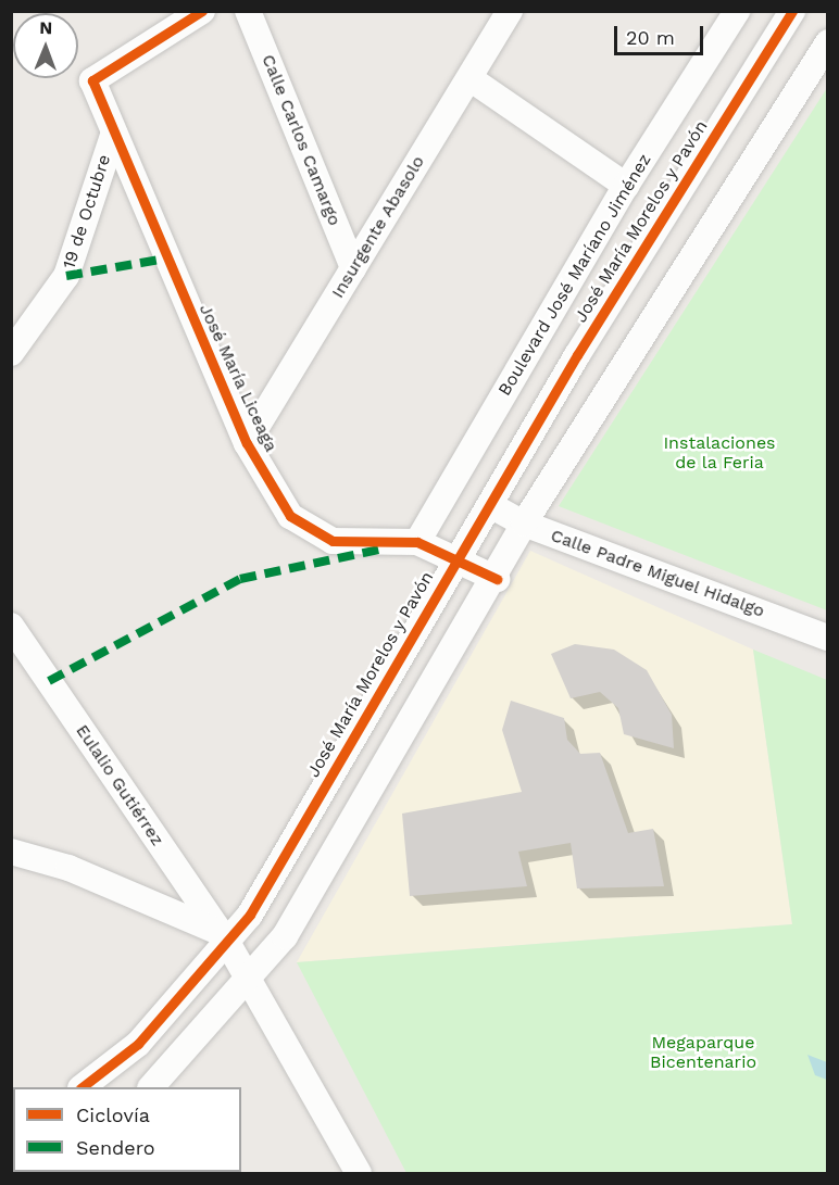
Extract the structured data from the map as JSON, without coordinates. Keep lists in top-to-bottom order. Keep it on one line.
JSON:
{"streets":{"street":["Calle Carlos Camargo","19 de Octubre","José María Morelos y Pavón","Insurgente Abasolo","Boulevard José Maríano Jiménez","José María Liceaga","Calle Padre Miguel Hidalgo","Eulalio Gutiérrez"]},"crossings":[["Calle Carlos Camargo","Insurgente Abasolo"],["19 de Octubre","José María Liceaga"],["José María Morelos y Pavón","José María Liceaga"],["José María Morelos y Pavón","Calle Padre Miguel Hidalgo"],["José María Morelos y Pavón","Eulalio Gutiérrez"],["Insurgente Abasolo","José María Liceaga"],["Boulevard José Maríano Jiménez","José María Liceaga"]],"parks":["Instalaciones de la Feria","Megaparque Bicentenario"],"legend":["Ciclovía","Sendero"],"scale_bar":"20 m","north":"top"}
